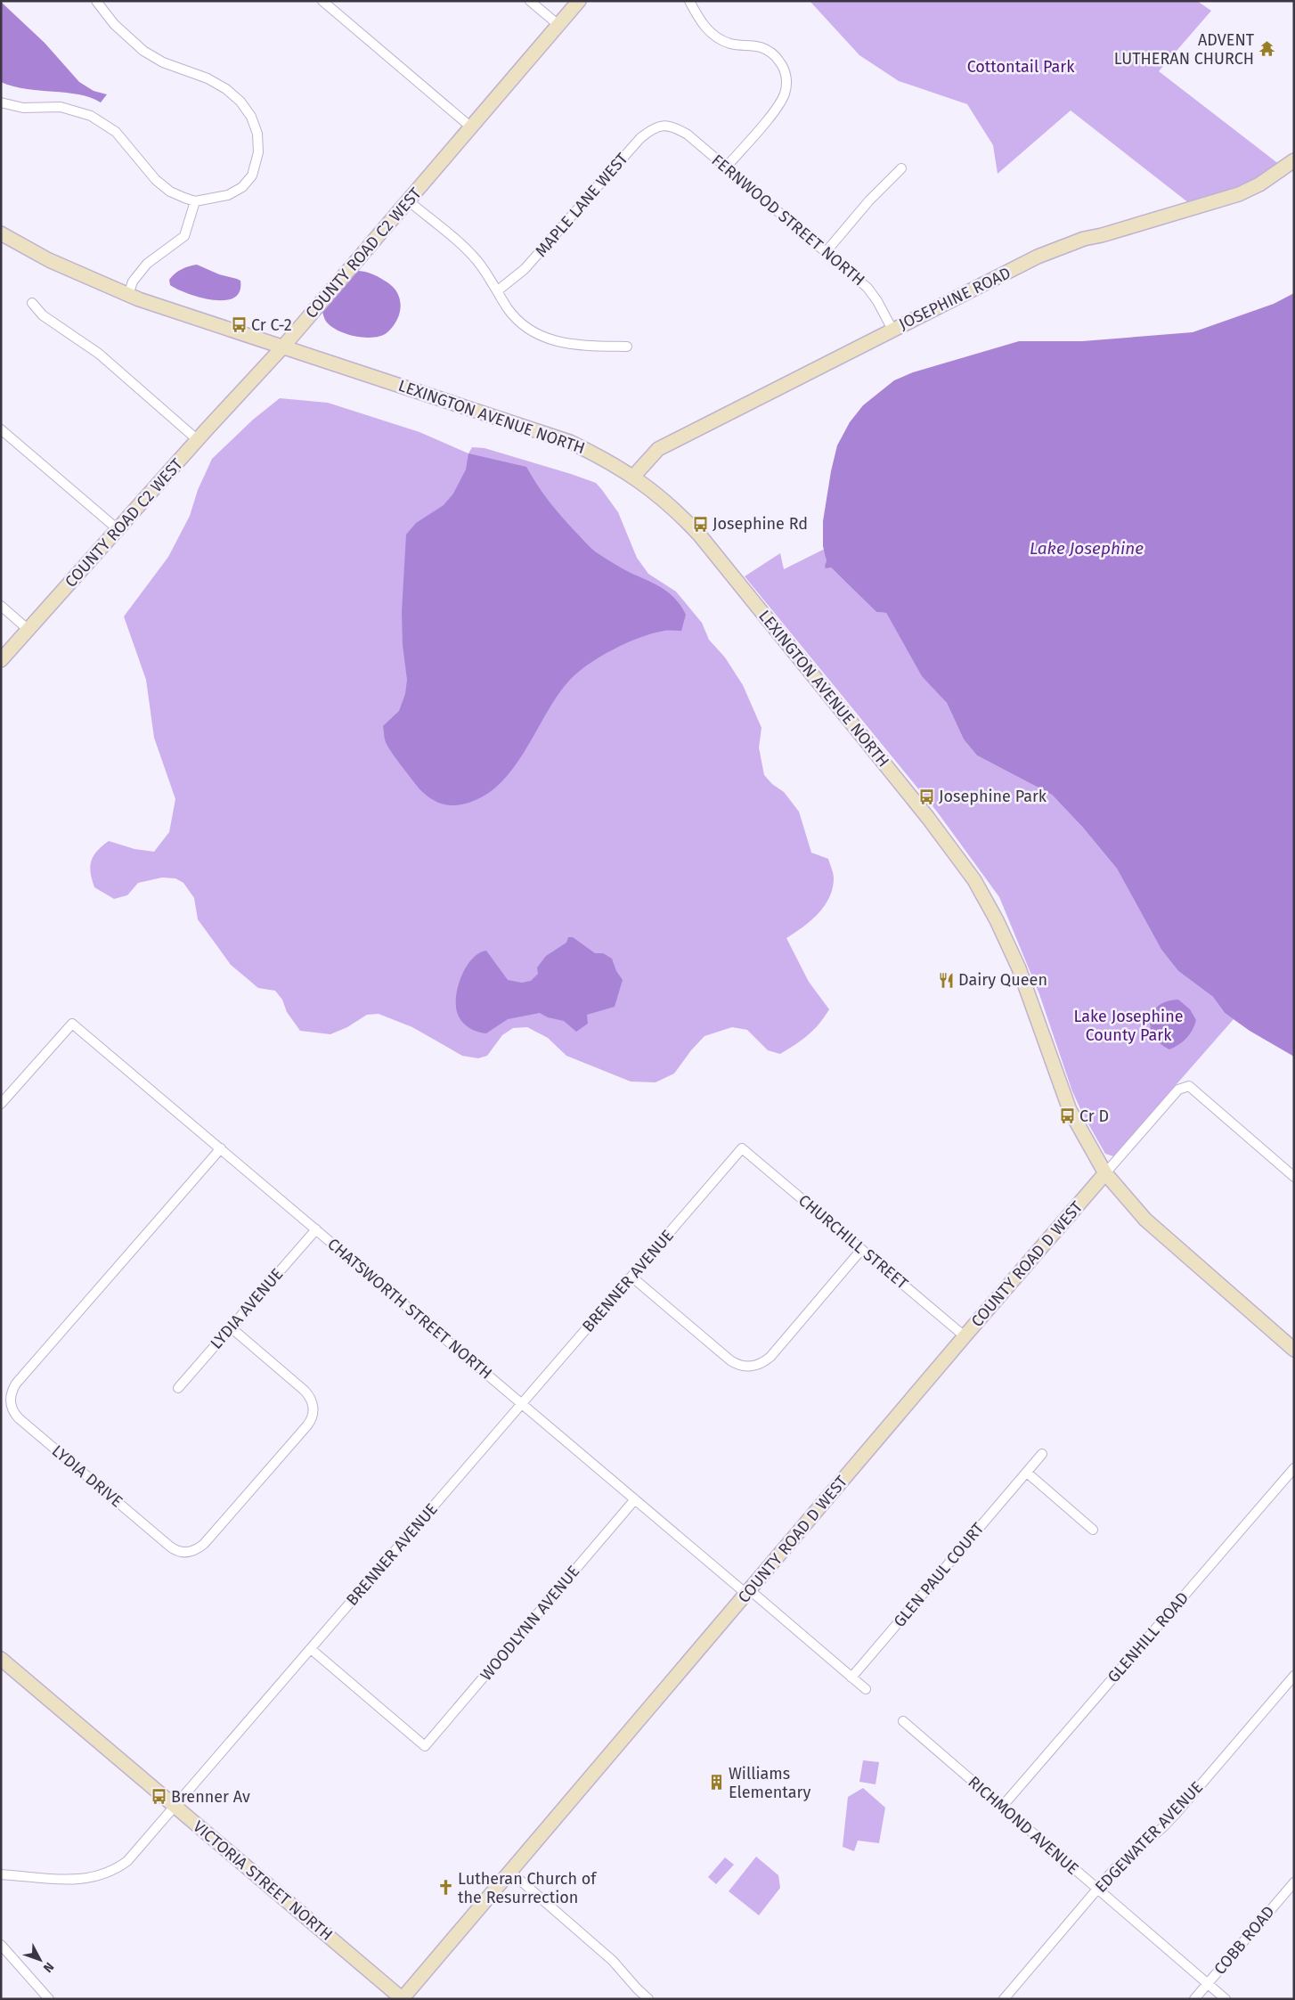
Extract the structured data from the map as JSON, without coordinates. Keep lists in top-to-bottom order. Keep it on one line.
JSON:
{"streets":{"street":["MAPLE LANE WEST","FERNWOOD STREET NORTH","COUNTY ROAD C2 WEST","JOSEPHINE ROAD","LEXINGTON AVENUE NORTH","CHURCHILL STREET","COUNTY ROAD D WEST","BRENNER AVENUE","LYDIA AVENUE","CHATSWORTH STREET NORTH","LYDIA DRIVE","GLEN PAUL COURT","WOODLYNN AVENUE","GLENHILL ROAD","RICHMOND AVENUE","EDGEWATER AVENUE","VICTORIA STREET NORTH","COBB ROAD"]},"crossings":[["MAPLE LANE WEST","FERNWOOD STREET NORTH"],["FERNWOOD STREET NORTH","JOSEPHINE ROAD"],["COUNTY ROAD C2 WEST","LEXINGTON AVENUE NORTH"],["JOSEPHINE ROAD","LEXINGTON AVENUE NORTH"],["LEXINGTON AVENUE NORTH","COUNTY ROAD D WEST"],["CHURCHILL STREET","COUNTY ROAD D WEST"],["CHURCHILL STREET","BRENNER AVENUE"],["COUNTY ROAD D WEST","CHATSWORTH STREET NORTH"],["COUNTY ROAD D WEST","VICTORIA STREET NORTH"],["BRENNER AVENUE","CHATSWORTH STREET NORTH"],["BRENNER AVENUE","WOODLYNN AVENUE"],["BRENNER AVENUE","VICTORIA STREET NORTH"],["LYDIA AVENUE","CHATSWORTH STREET NORTH"],["LYDIA AVENUE","LYDIA DRIVE"],["CHATSWORTH STREET NORTH","LYDIA DRIVE"],["CHATSWORTH STREET NORTH","WOODLYNN AVENUE"],["GLENHILL ROAD","RICHMOND AVENUE"],["RICHMOND AVENUE","EDGEWATER AVENUE"],["RICHMOND AVENUE","COBB ROAD"]],"water":["Lake Josephine"],"parks":["Cottontail Park","Lake Josephine County Park"],"places":{"temple":["ADVENT LUTHERAN CHURCH"],"bus stop":["Cr C-2","Josephine Rd","Josephine Park","Cr D","Brenner Av"],"restaurant":["Dairy Queen"],"building":["Williams Elementary"],"church":["Lutheran Church of the Resurrection"]},"north":"bottom right"}
